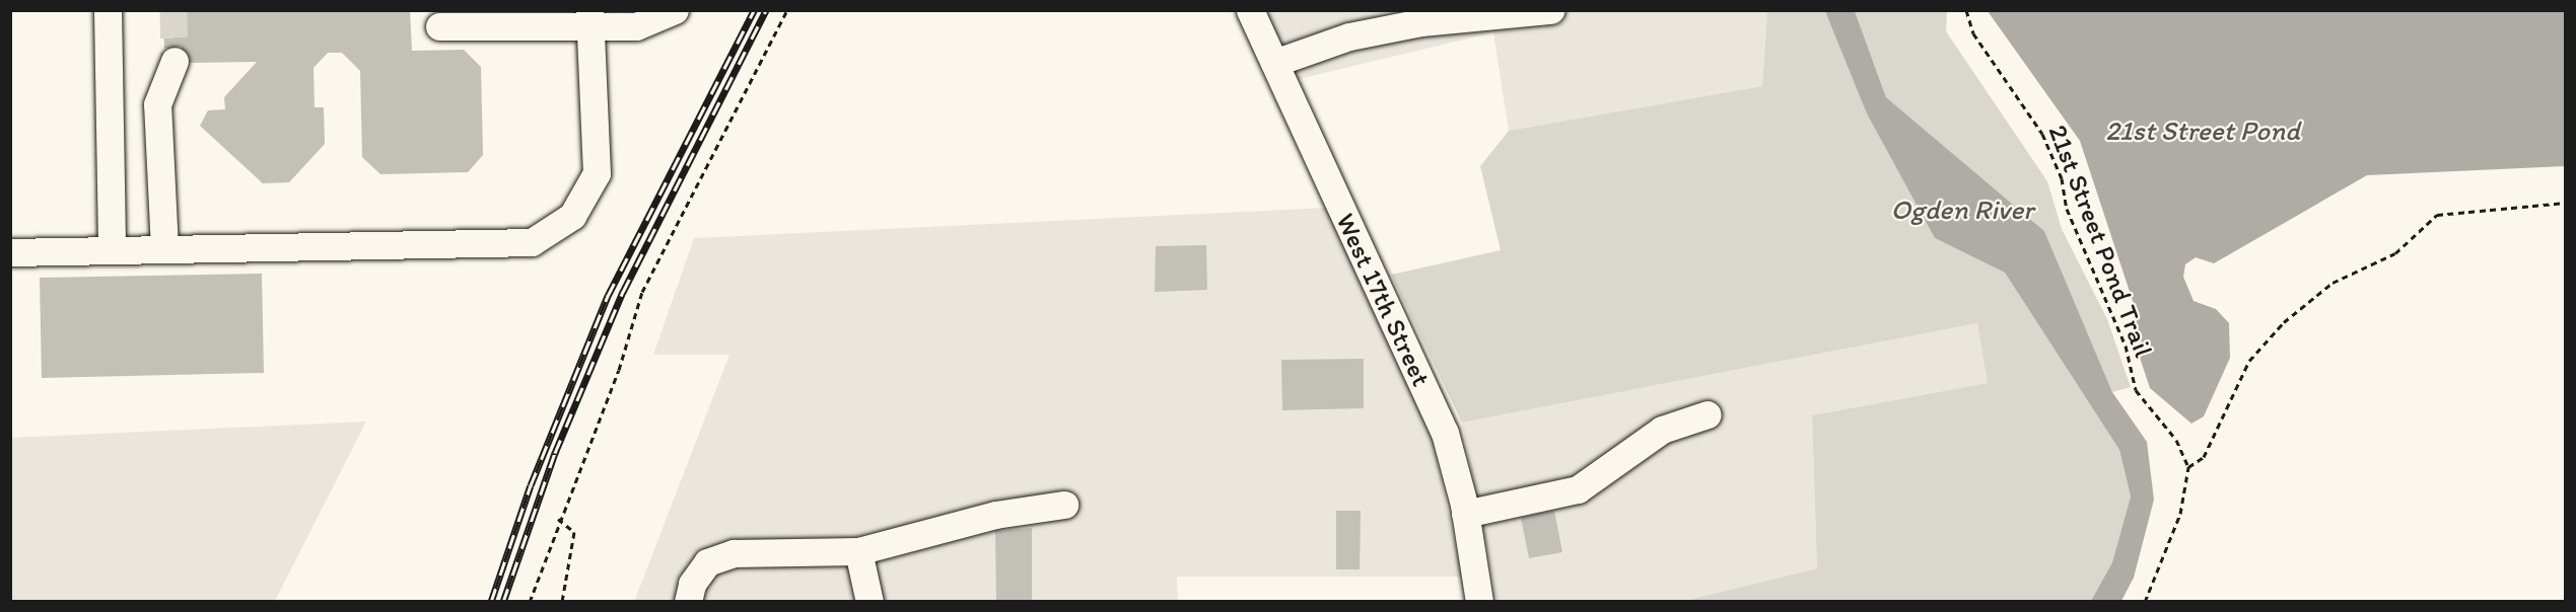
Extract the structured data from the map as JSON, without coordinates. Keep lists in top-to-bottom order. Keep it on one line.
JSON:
{"streets":{"street":["West 17th Street"],"path":["21st Street Pond Trail"]},"water":["21st Street Pond","Ogden River"]}
